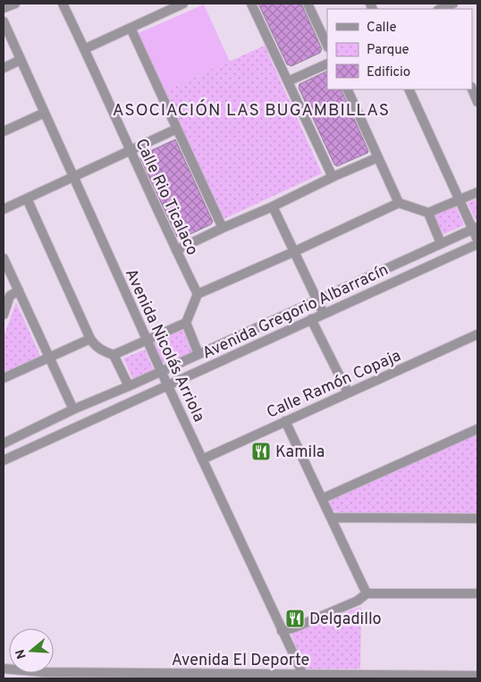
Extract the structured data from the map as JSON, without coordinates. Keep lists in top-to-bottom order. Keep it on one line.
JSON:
{"streets":{"street":["Calle Rio Ticalaco","Avenida Gregorio Albarracín","Avenida Nicolás Arriola","Calle Ramón Copaja","Avenida El Deporte"]},"crossings":[["Avenida Gregorio Albarracín","Avenida Nicolás Arriola"],["Avenida Nicolás Arriola","Calle Ramón Copaja"],["Avenida Nicolás Arriola","Avenida El Deporte"]],"districts":["ASOCIACIÓN LAS BUGAMBILLAS"],"places":{"restaurant":["Kamila","Delgadillo"]},"legend":["Calle","Parque","Edificio"],"north":"left"}
